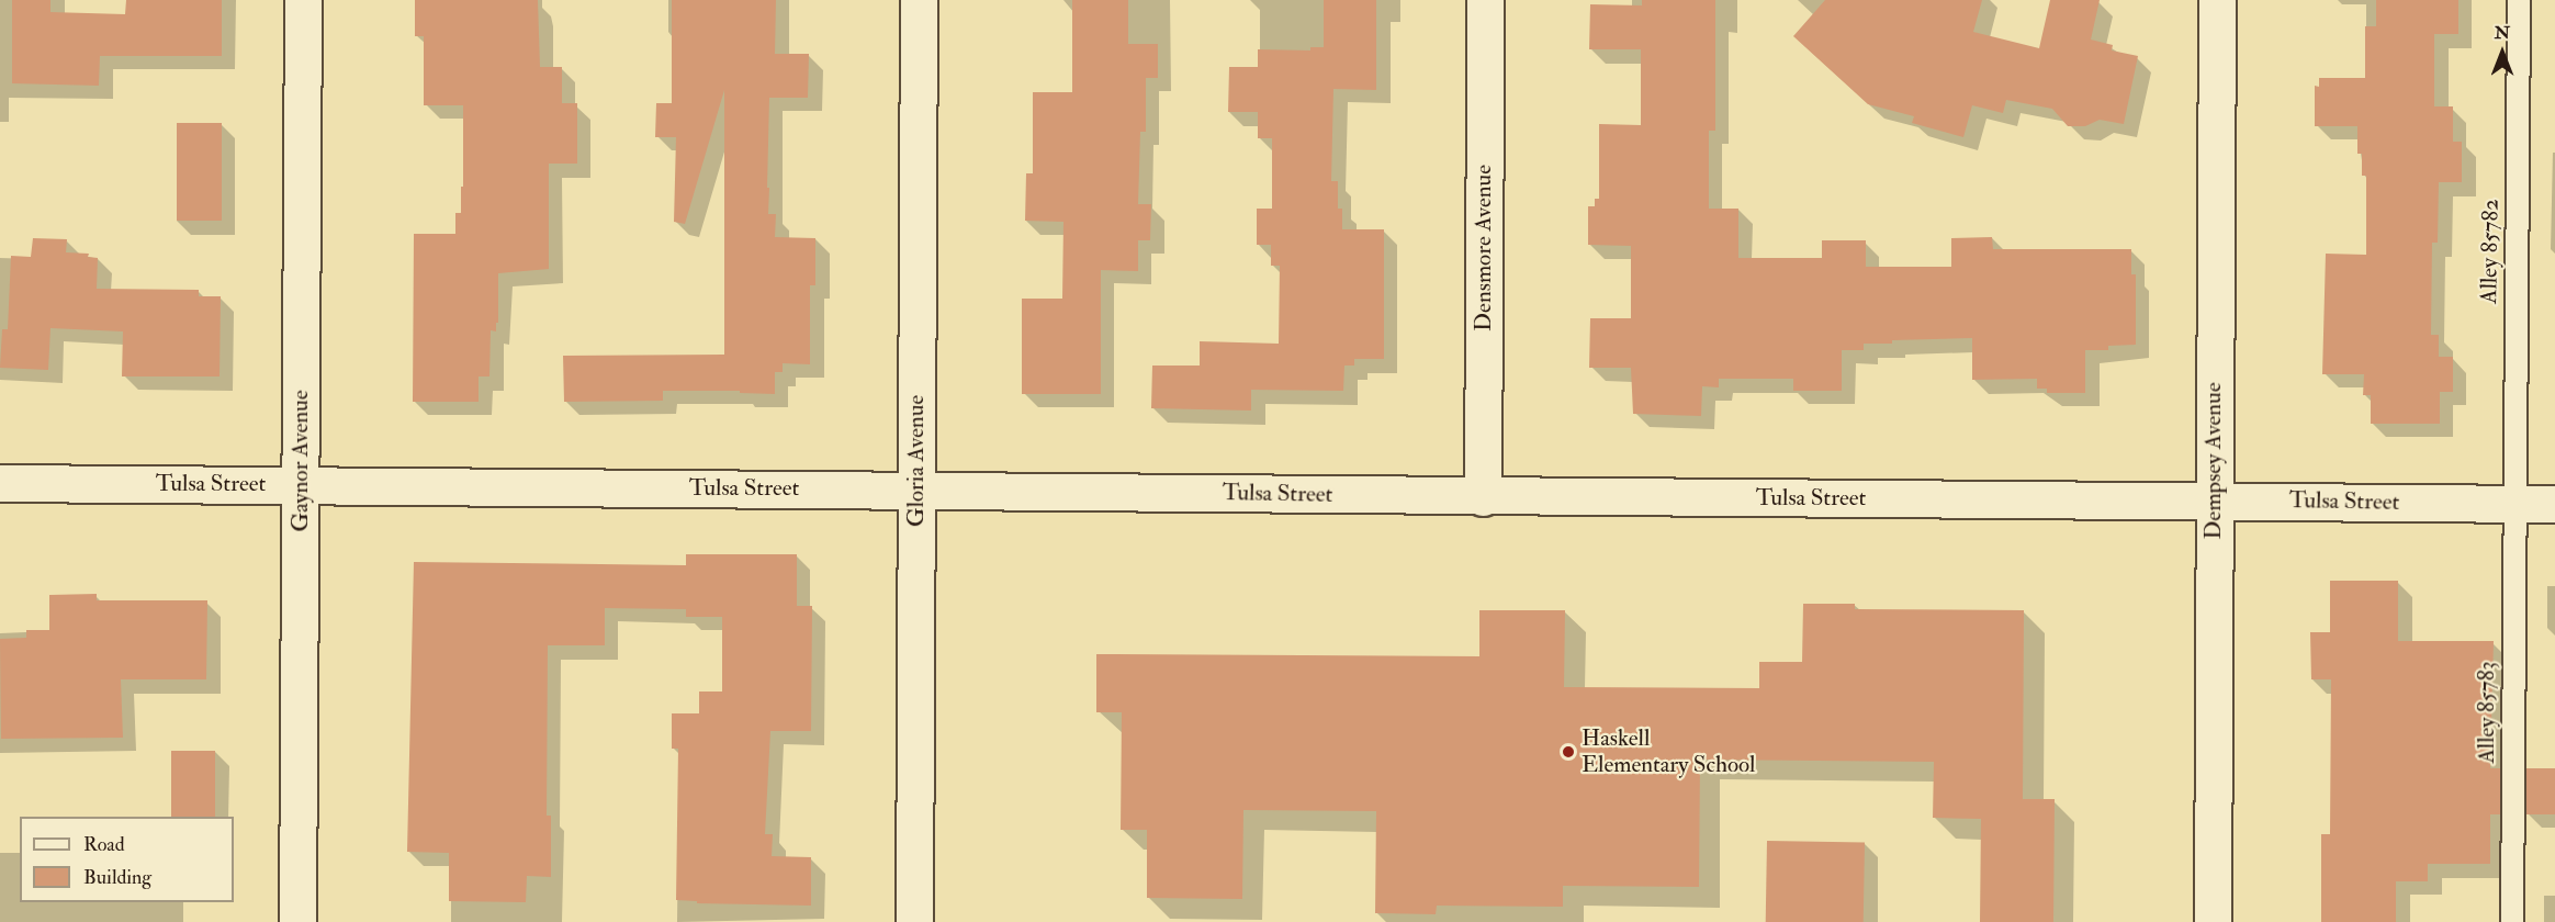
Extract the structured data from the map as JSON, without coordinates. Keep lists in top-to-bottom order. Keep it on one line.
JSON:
{"streets":{"street":["Densmore Avenue","Gaynor Avenue","Gloria Avenue","Dempsey Avenue","Tulsa Street"],"lane":["Alley 85782","Alley 85783"]},"crossings":[["Densmore Avenue","Tulsa Street"],["Alley 85782","Tulsa Street"],["Alley 85782","Alley 85783"],["Gaynor Avenue","Tulsa Street"],["Gloria Avenue","Tulsa Street"],["Dempsey Avenue","Tulsa Street"],["Tulsa Street","Alley 85783"]],"places":["Haskell Elementary School"],"legend":["Road","Building"],"north":"top"}
